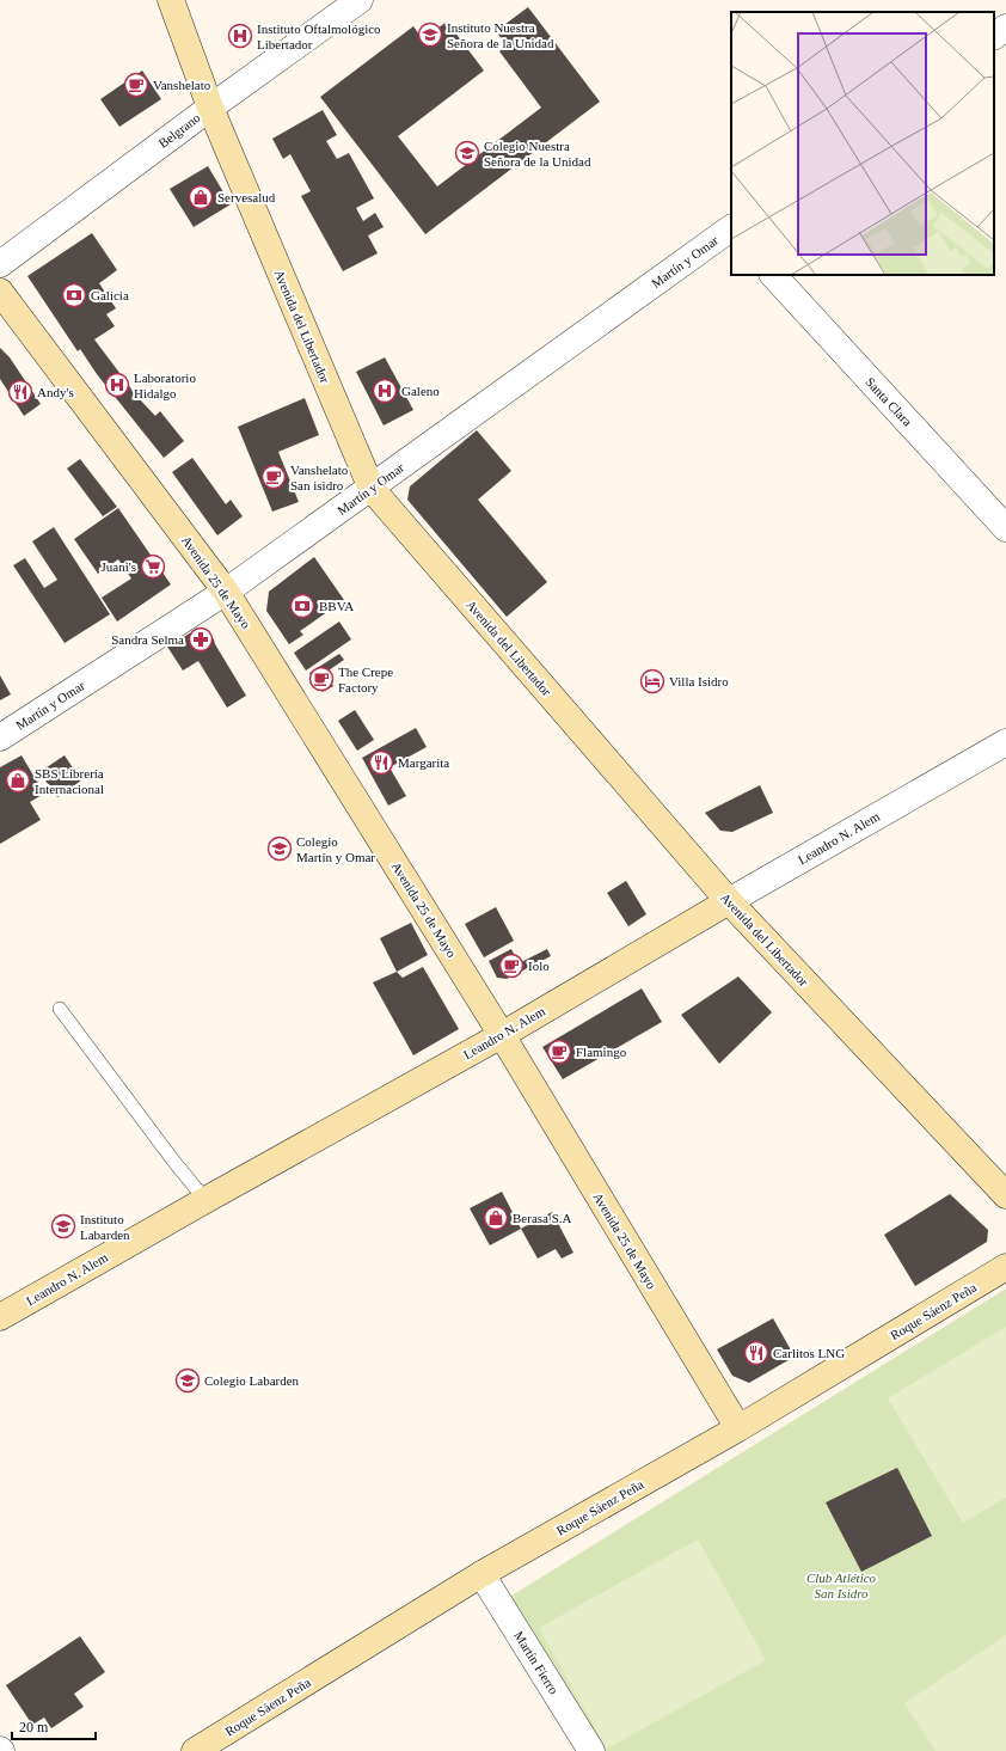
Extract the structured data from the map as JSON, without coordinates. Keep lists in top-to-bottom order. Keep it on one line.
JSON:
{"streets":{"main road":["Avenida del Libertador","Avenida 25 de Mayo","Leandro N. Alem","Roque Sáenz Peña"],"street":["Belgrano","Martín y Omar","Santa Clara","Martín Fierro"]},"crossings":[["Belgrano","Avenida del Libertador"],["Martín y Omar","Avenida del Libertador"],["Martín y Omar","Avenida 25 de Mayo"],["Avenida del Libertador","Leandro N. Alem"],["Avenida 25 de Mayo","Leandro N. Alem"],["Avenida 25 de Mayo","Roque Sáenz Peña"],["Roque Sáenz Peña","Martín Fierro"]],"parks":["Club Atlético San Isidro"],"places":{"school or university":["Instituto Nuestra Señora de la Unidad","Colegio Nuestra Señora de la Unidad","Colegio Martín y Omar","Instituto Labarden","Colegio Labarden"],"hospital":["Instituto Oftalmológico Libertador","Laboratorio Hidalgo","Galeno"],"cafe":["Vanshelato","Vanshelato San isidro","The Crepe Factory","Iolo","Flamingo"],"shop":["Servesalud","SBS Librería Internacional","Berasa S.A"],"bank":["Galicia","BBVA"],"restaurant":["Andy's","Margarita","Carlitos LNG"],"supermarket":["Juani's"],"pharmacy":["Sandra Selma"],"hotel":["Villa Isidro"]},"scale_bar":"20 m"}
